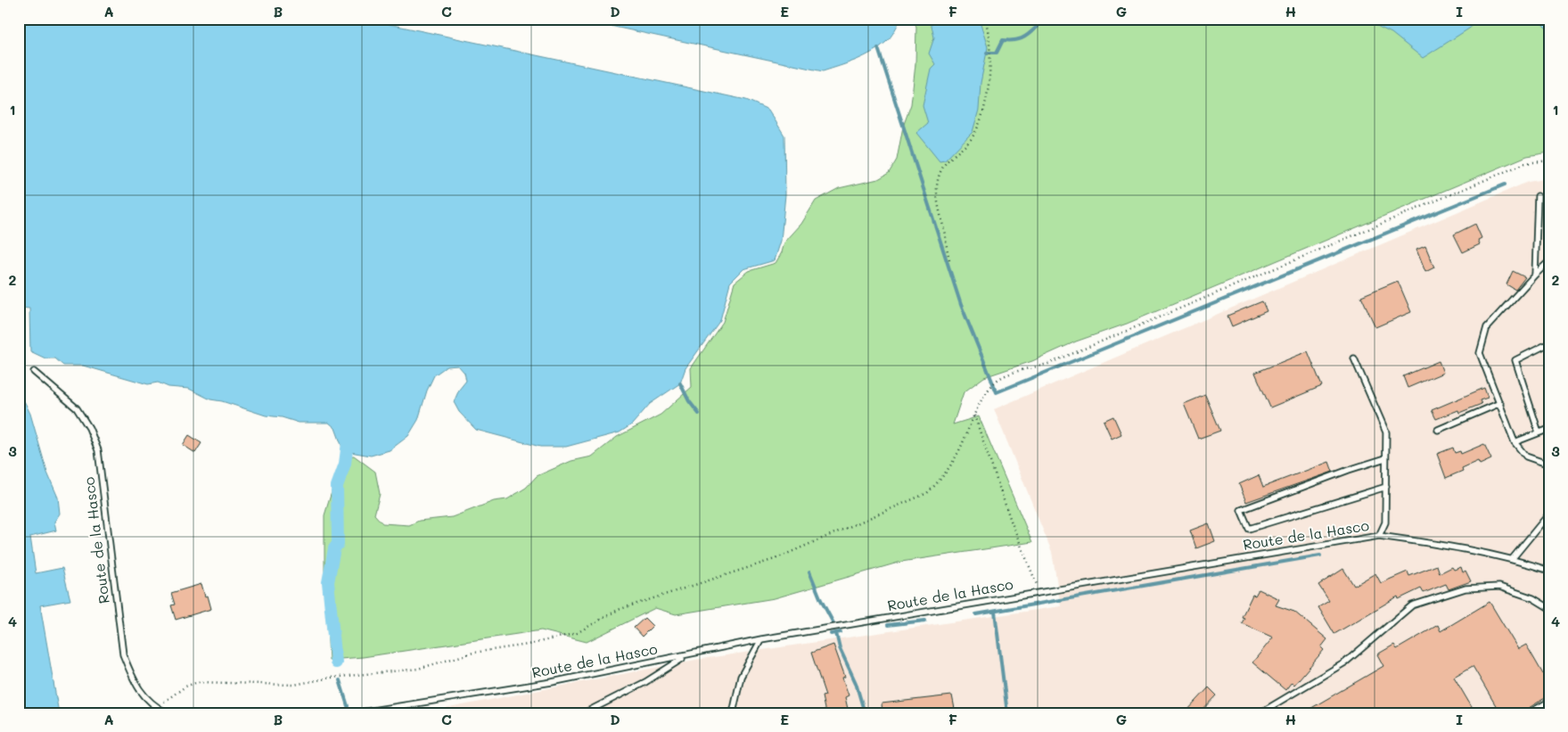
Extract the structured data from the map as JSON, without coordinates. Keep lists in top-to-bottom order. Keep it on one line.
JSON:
{"streets":{"lane":["Route de la Hasco"]},"grid":{"columns":["A","B","C","D","E","F","G","H","I"],"rows":["1","2","3","4"]}}
